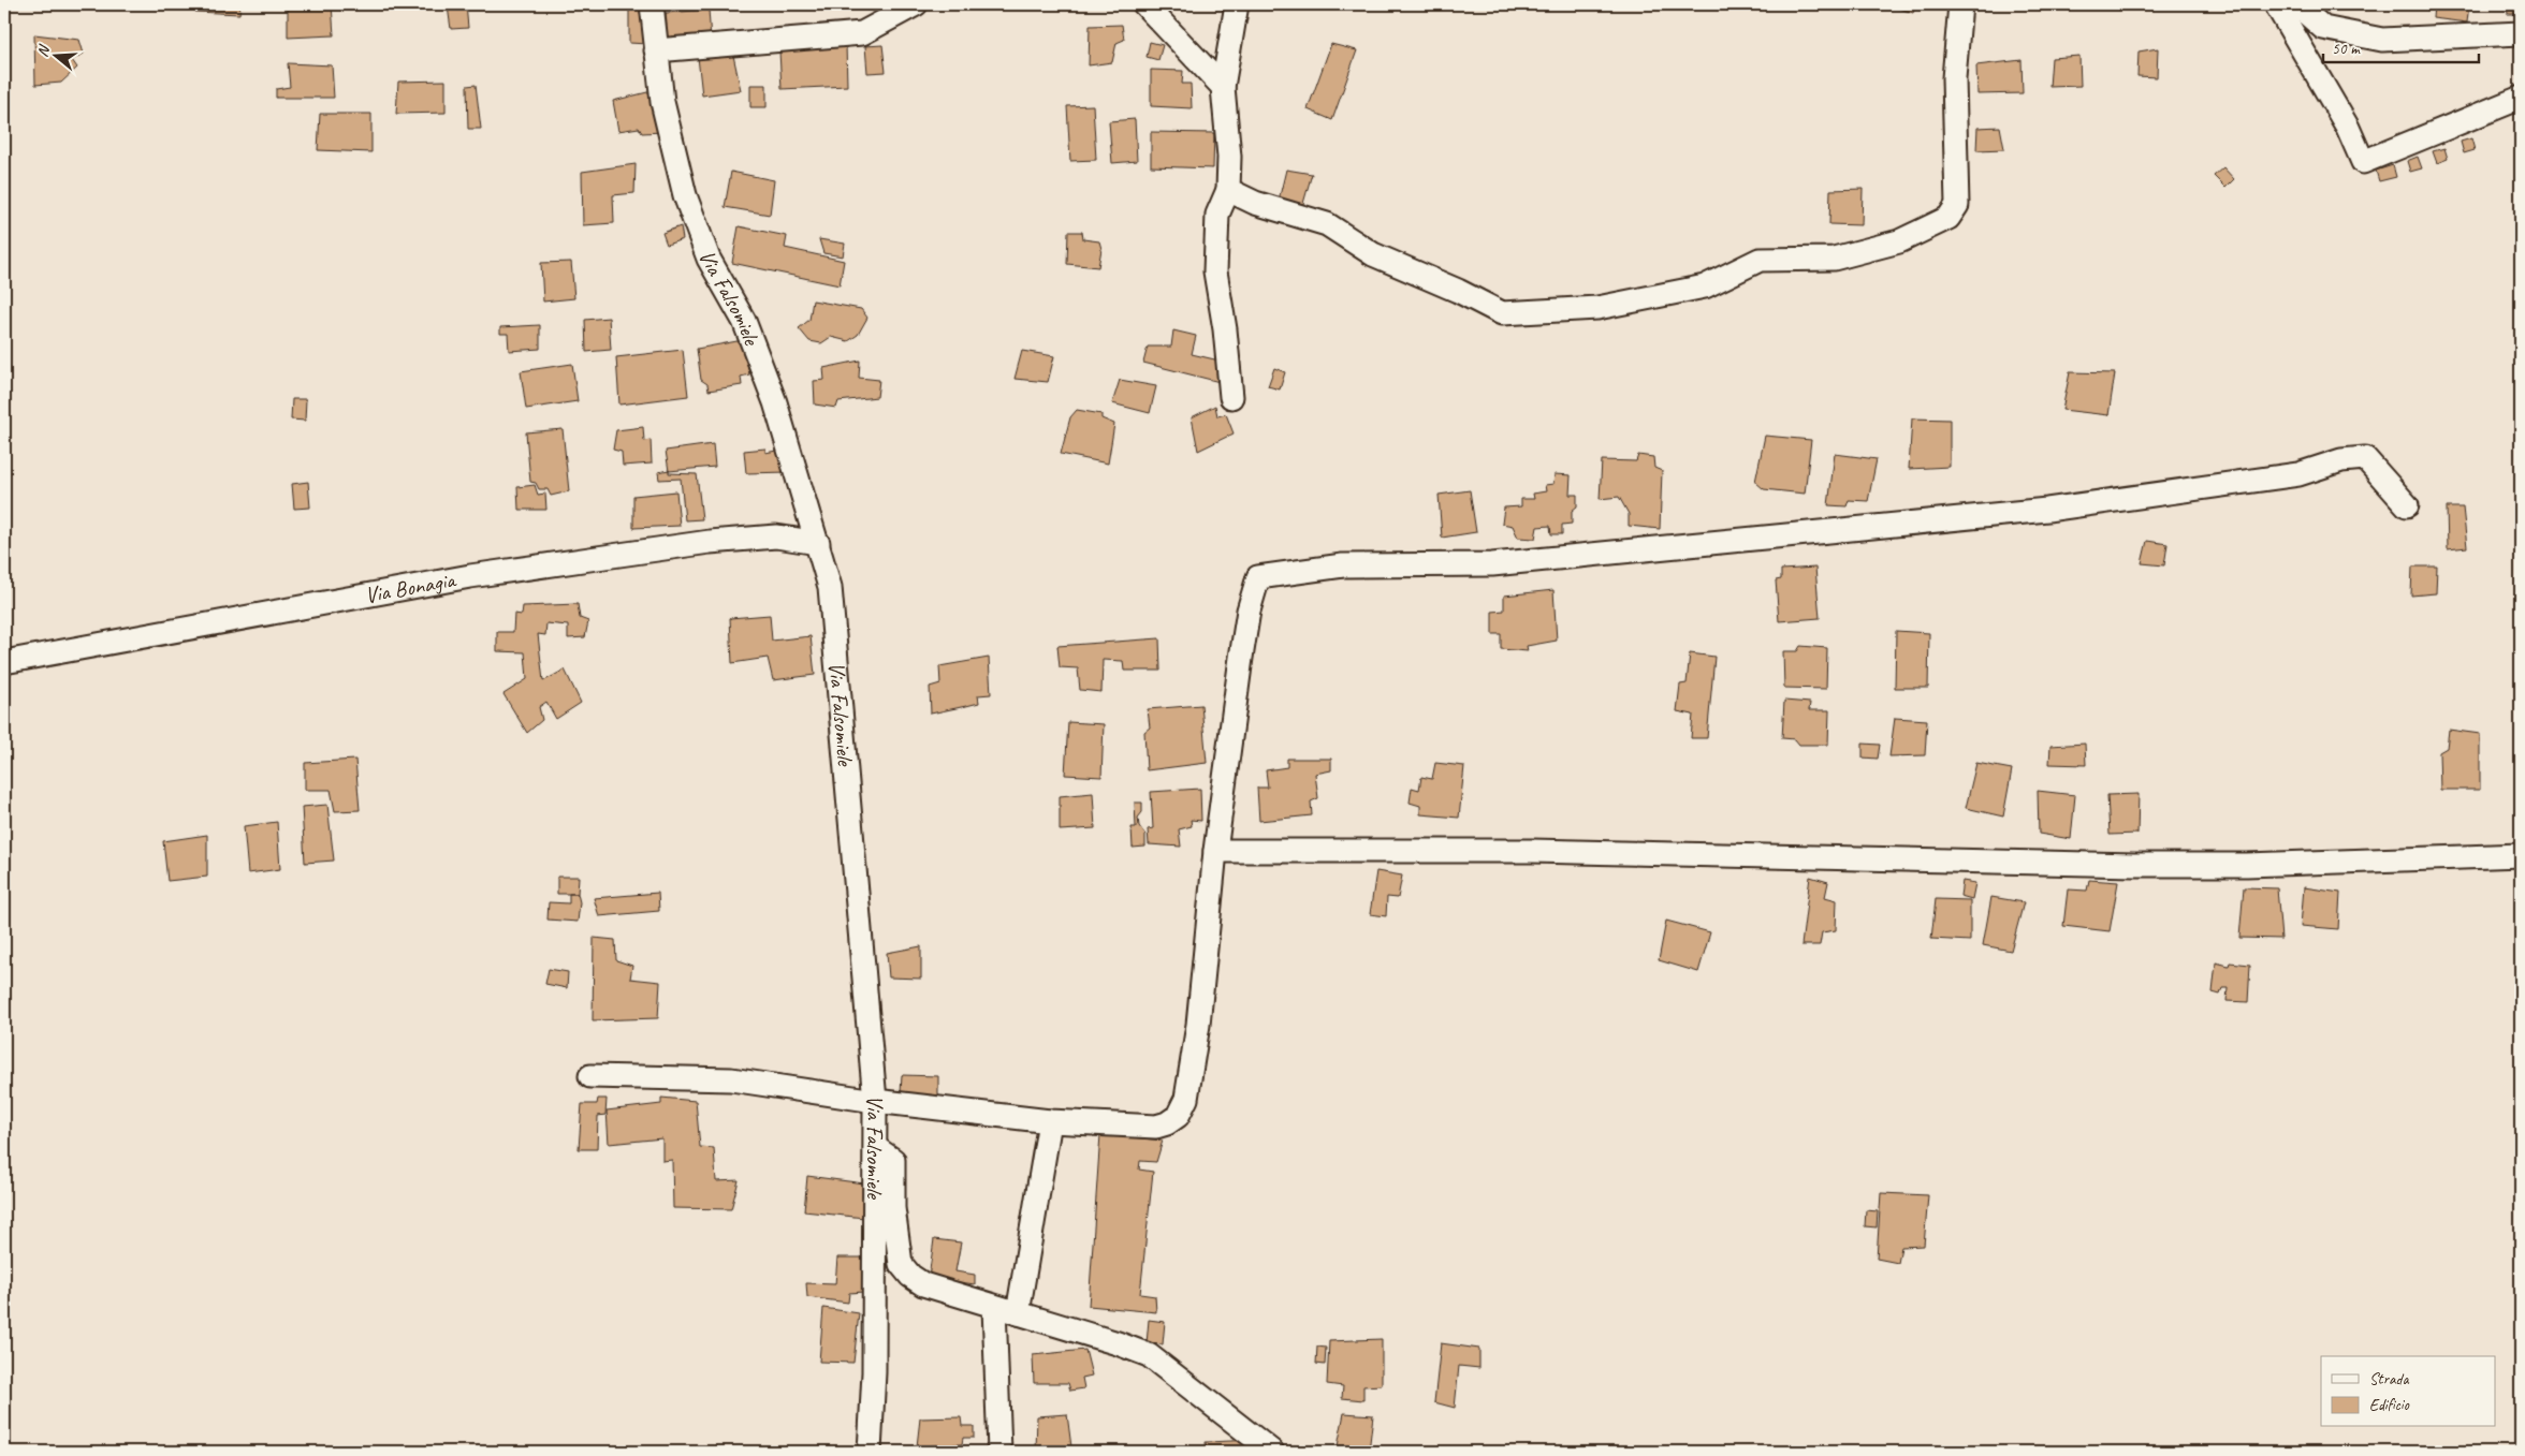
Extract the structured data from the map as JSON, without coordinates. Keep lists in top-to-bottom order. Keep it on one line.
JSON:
{"streets":{"street":["Via Falsomiele","Via Bonagia"]},"crossings":[["Via Falsomiele","Via Bonagia"]],"legend":["Strada","Edificio"],"scale_bar":"50 m","north":"left"}
